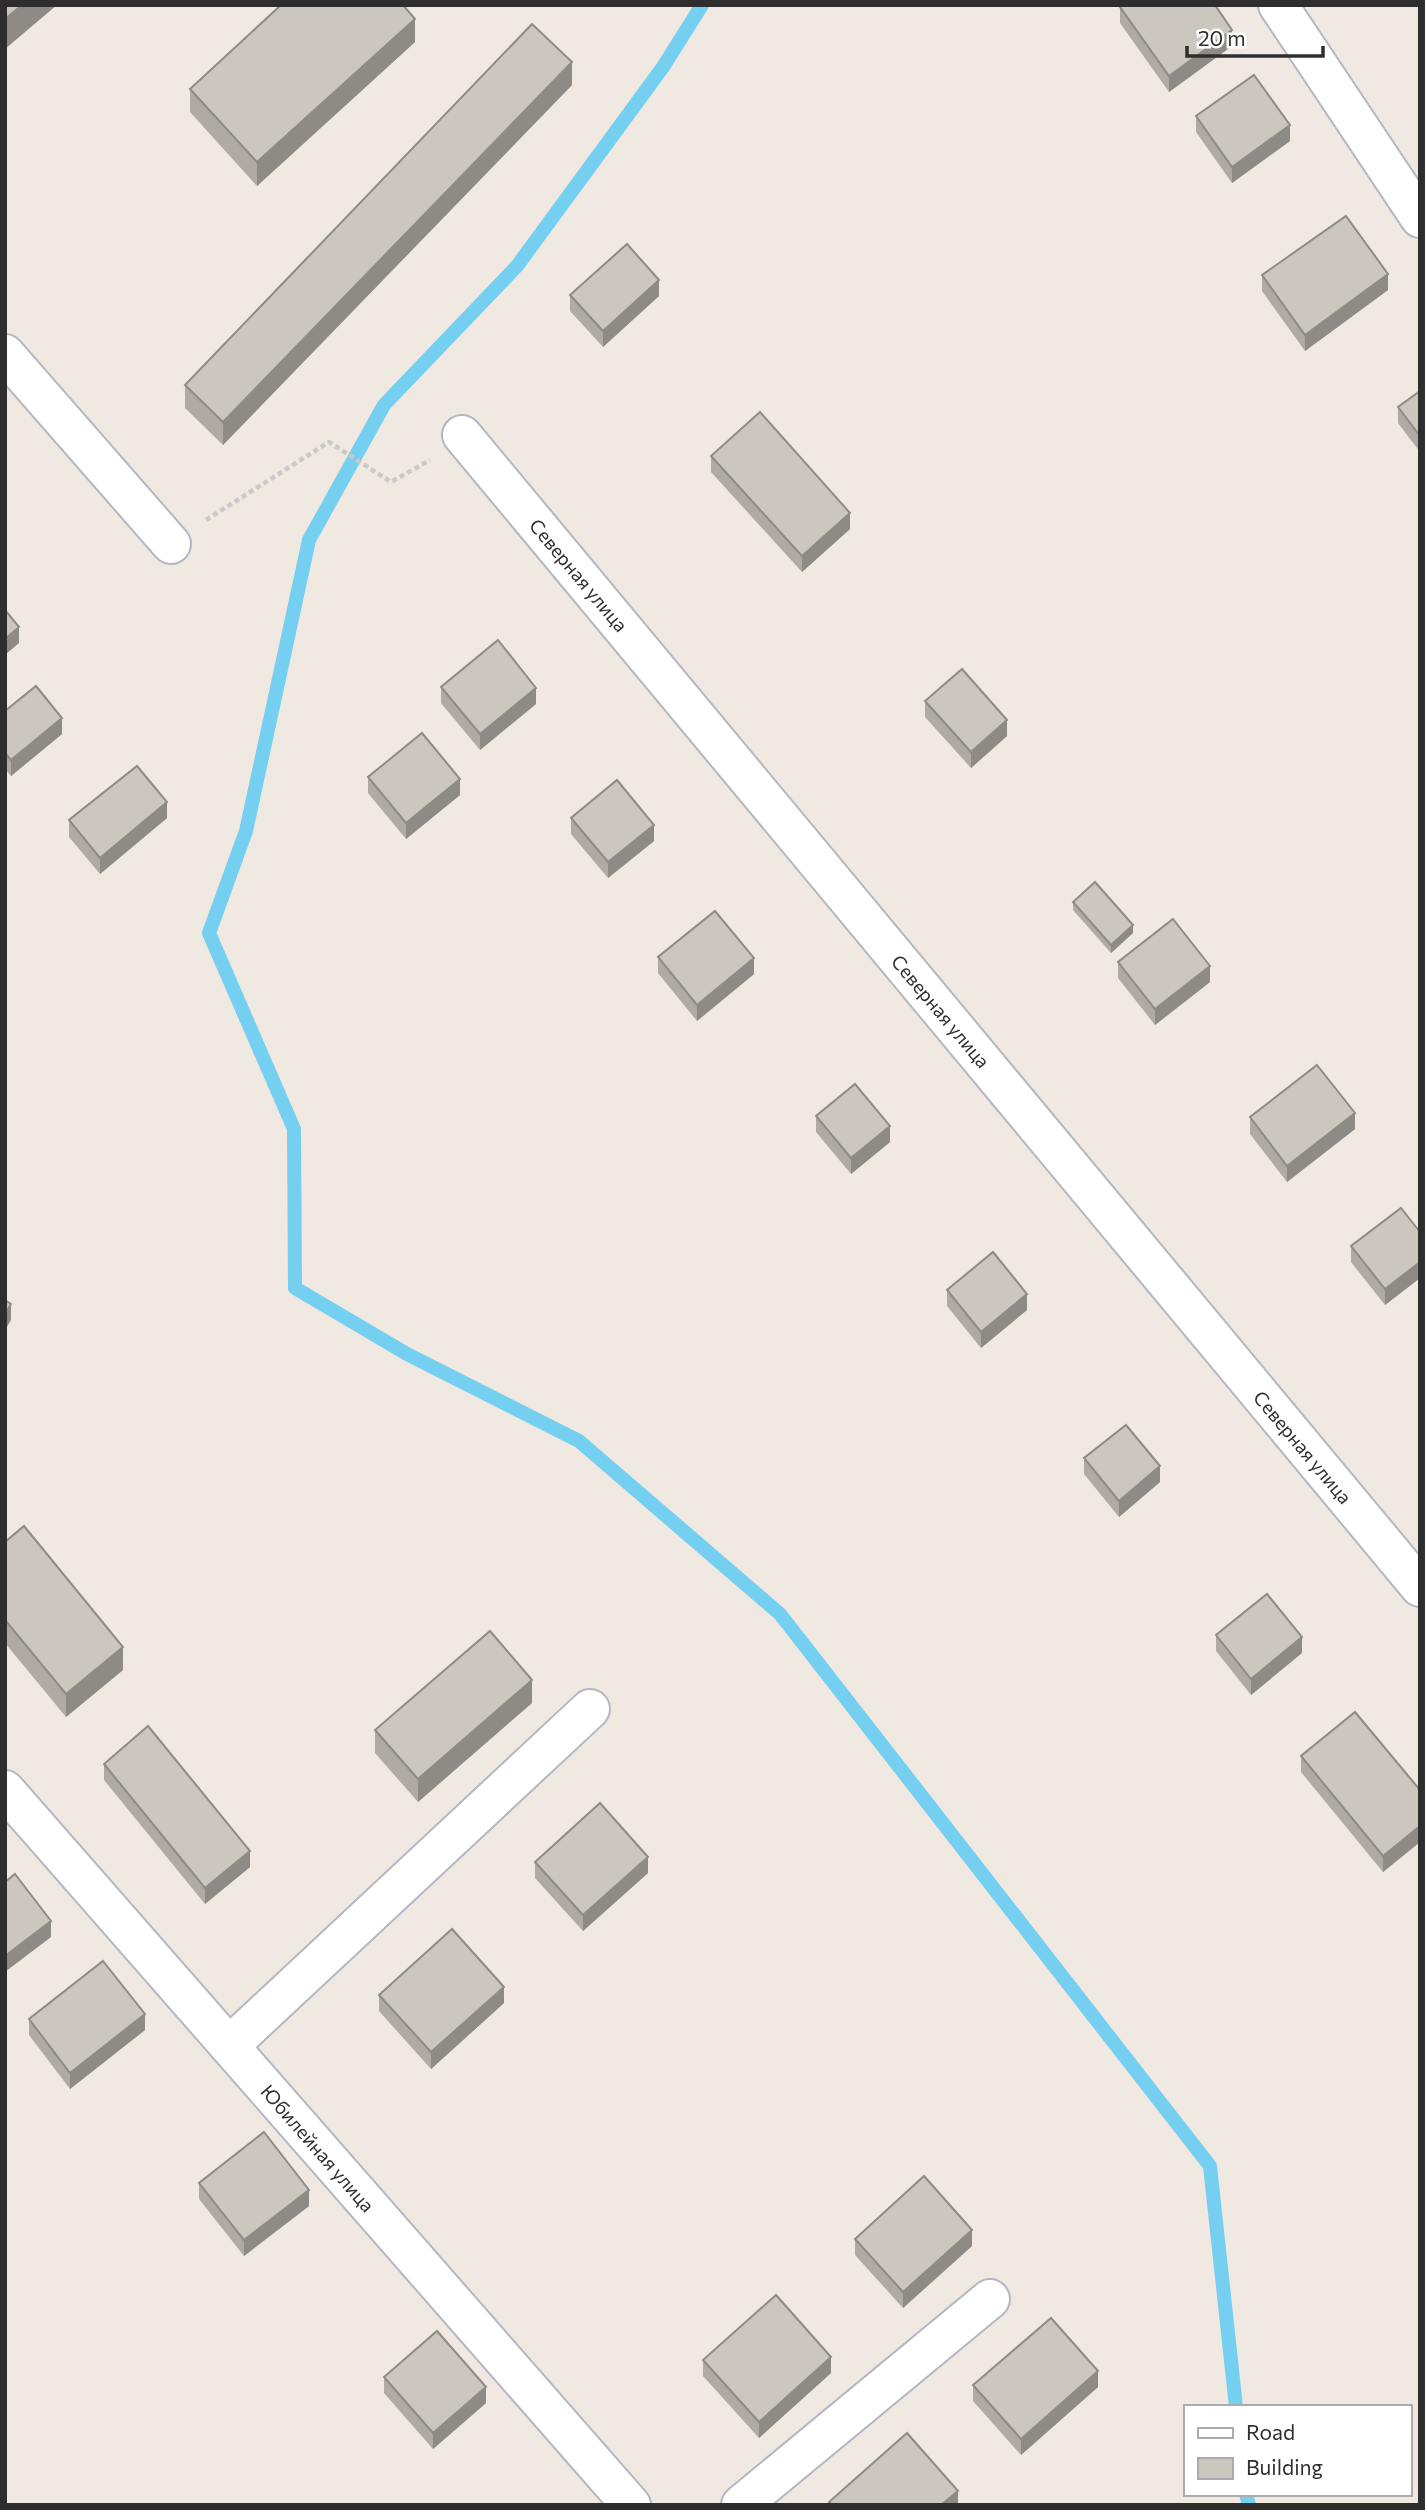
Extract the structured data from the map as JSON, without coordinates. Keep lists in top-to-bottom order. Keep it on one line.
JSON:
{"streets":{"street":["Северная улица","Юбилейная улица"]},"legend":["Road","Building"],"scale_bar":"20 m"}
